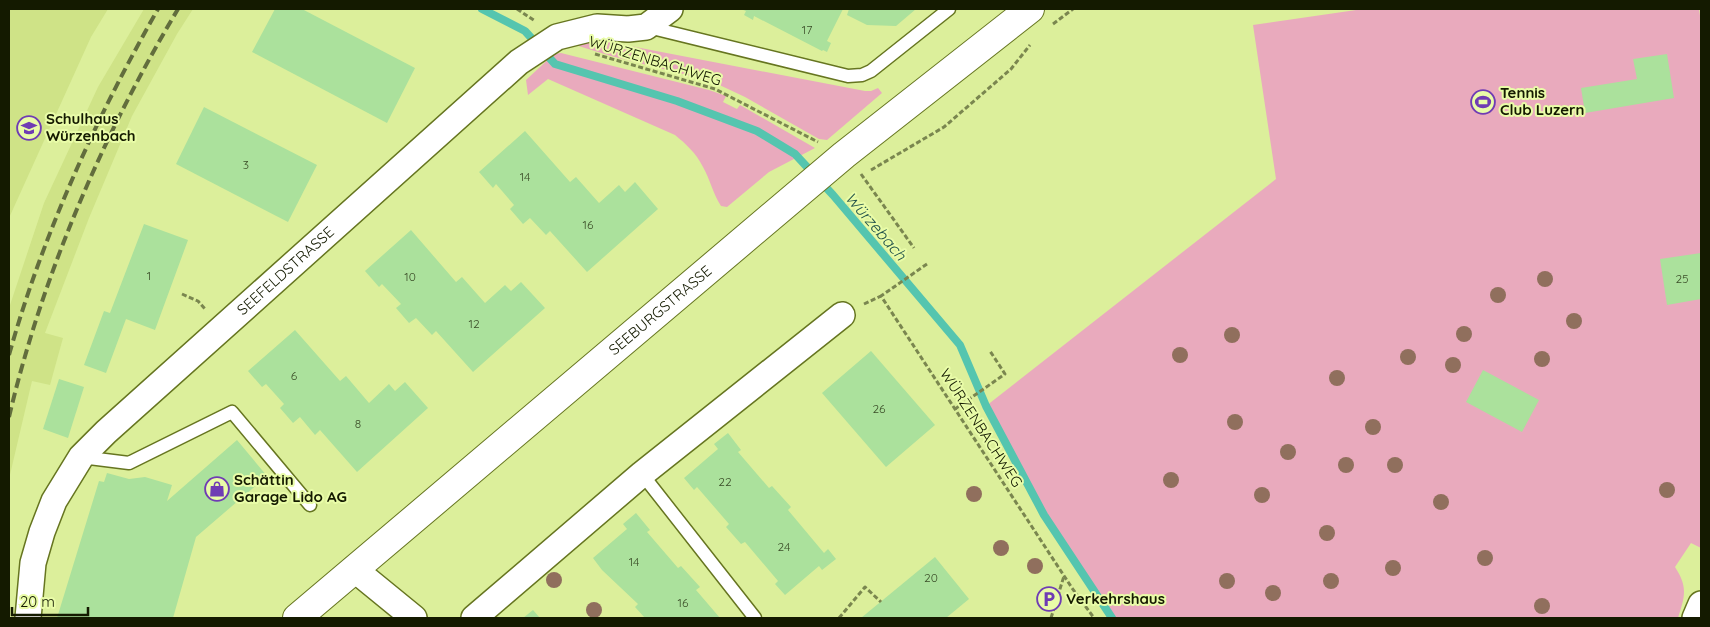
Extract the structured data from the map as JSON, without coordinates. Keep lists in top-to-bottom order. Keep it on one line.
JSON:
{"streets":{"main road":["SEEBURGSTRASSE"],"street":["SEEFELDSTRASSE"],"path":["WÜRZENBACHWEG"]},"crossings":[["WÜRZENBACHWEG","SEEFELDSTRASSE"],["WÜRZENBACHWEG","SEEBURGSTRASSE"]],"water":["Würzebach"],"places":{"sports":["Tennis Club Luzern"],"school or university":["Schulhaus Würzenbach"],"shop":["Schättin Garage Lido AG"],"parking":["Verkehrshaus"]},"house_numbers":["17","3","14","16","1","10","25","12","6","26","8","22","24","14","20","16"],"scale_bar":"20 m"}
